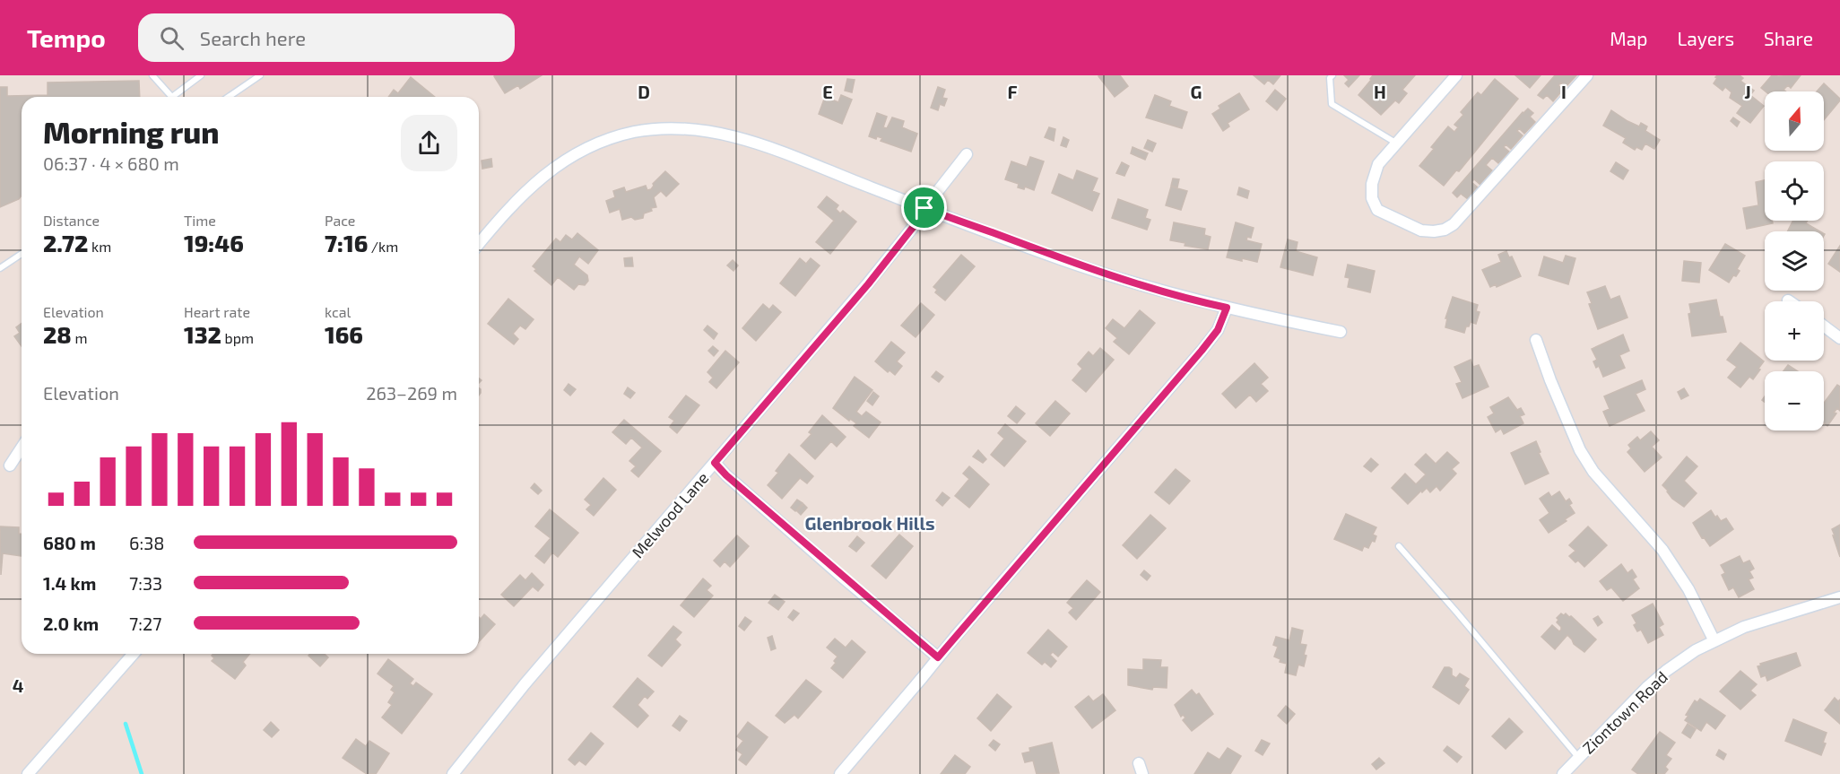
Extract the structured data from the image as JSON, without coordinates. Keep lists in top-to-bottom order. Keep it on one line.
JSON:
{"streets":{"street":["Melwood Lane","Ziontown Road"]},"districts":["Glenbrook Hills"],"north":"top","page":{"header":"Tempo","search":"Search here","nav":["Map","Layers","Share"],"map_buttons":["+","−"],"heading":["Morning run","06:37 · 4 × 680 m"],"stats":[["Distance","2.72 km"],["Time","19:46"],["Pace","7:16 /km"],["Elevation","28 m"],["Heart rate","132 bpm"],["kcal","166"]],"chart":["Elevation","263–269 m"],"list":[{"name":"680 m","note":"6:38"},{"name":"1.4 km","note":"7:33"},{"name":"2.0 km","note":"7:27"}]},"grid":{"columns":["D","E","F","G","H","I","J"],"rows":["4"]}}
